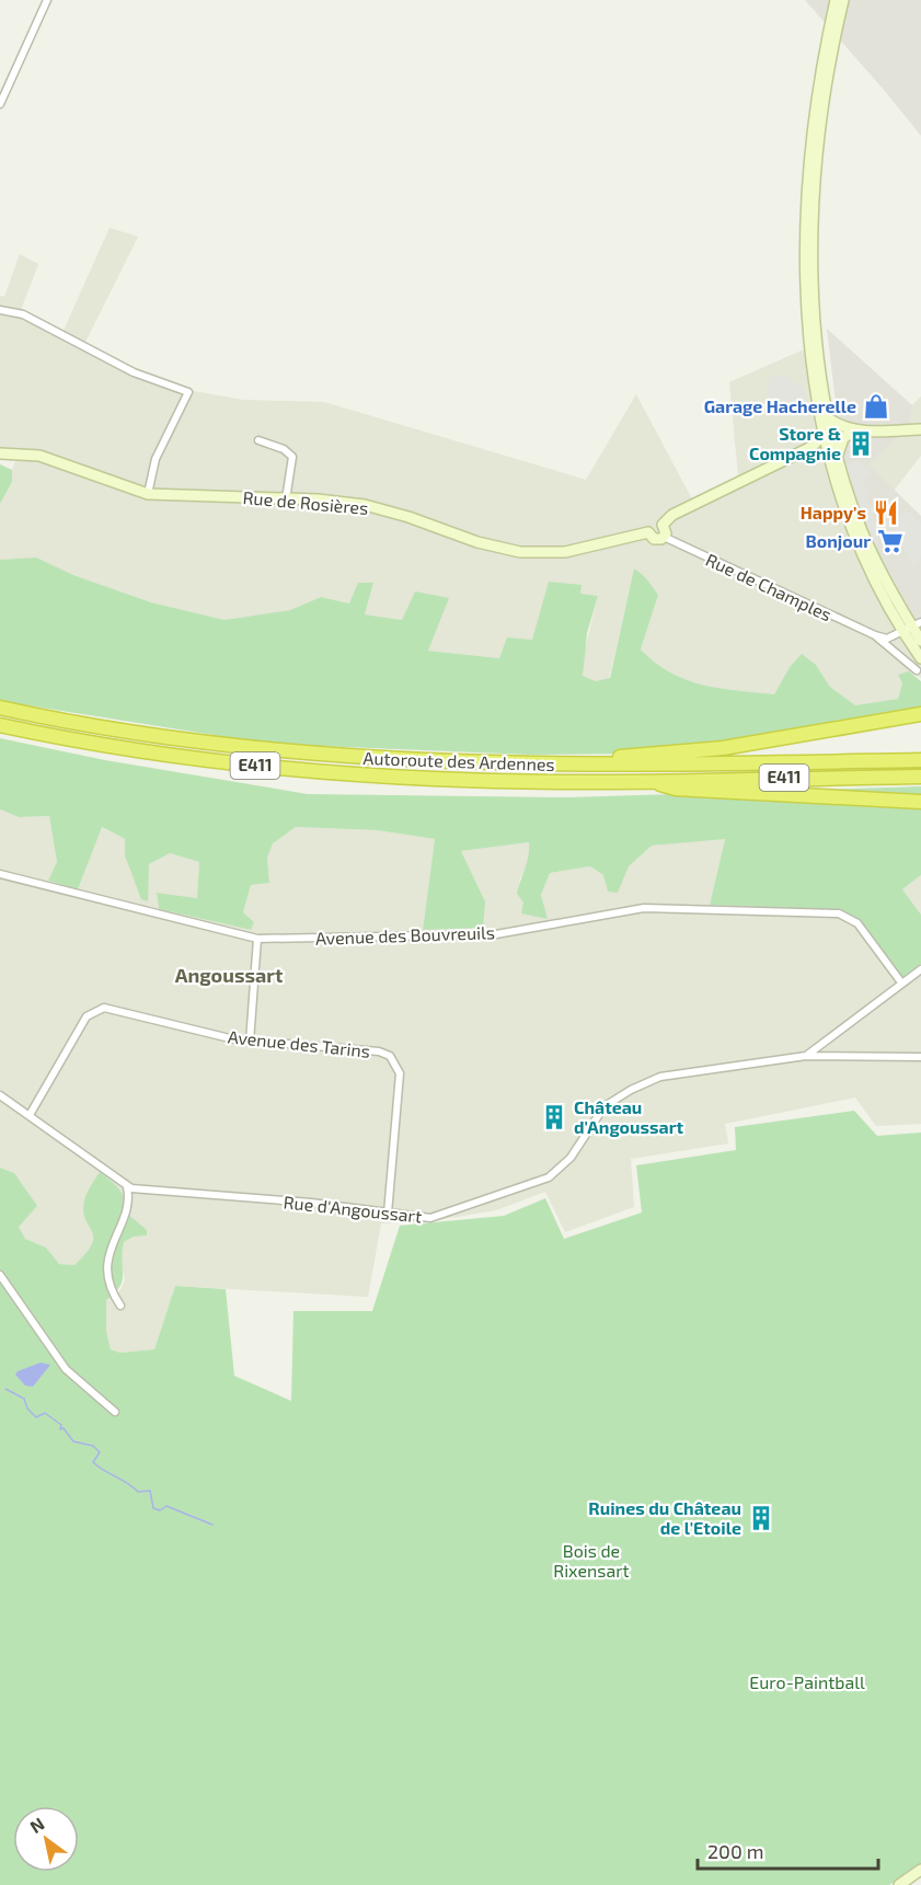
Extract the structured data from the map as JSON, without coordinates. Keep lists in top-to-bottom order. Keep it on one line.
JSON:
{"streets":{"highway":["Autoroute des Ardennes","E411"],"main road":["Rue de Rosières","Rue de Champles"],"street":["Avenue des Bouvreuils","Avenue des Tarins","Rue d'Angoussart"]},"crossings":[["Rue de Rosières","Rue de Champles"],["Avenue des Tarins","Rue d'Angoussart"]],"districts":["Angoussart"],"parks":["Bois de Rixensart","Euro-Paintball"],"places":{"shop":["Garage Hacherelle"],"building":["Store & Compagnie","Château d'Angoussart","Ruines du Château de l'Etoile"],"restaurant":["Happy's"],"supermarket":["Bonjour"]},"scale_bar":"200 m","north":"top left"}
